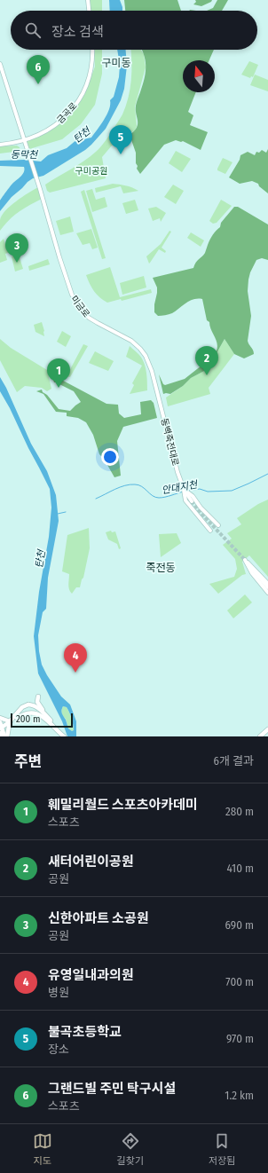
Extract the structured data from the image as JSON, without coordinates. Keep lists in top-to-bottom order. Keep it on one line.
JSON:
{"streets":{"main road":["금곡로","미금로","동백죽전대로"]},"crossings":[["금곡로","미금로"],["미금로","동백죽전대로"]],"districts":["구미동","죽전동"],"water":["탄천","동막천","안대지천"],"parks":["구미공원"],"scale_bar":"200 m","north":"top","page":{"search":"장소 검색","pins":["6","5","3","2","1","4"],"scale":"200 m","heading":["주변","6개 결과"],"list":[{"mark":"1","name":"훼밀리월드 스포츠아카데미","note":"스포츠","value":"280 m"},{"mark":"2","name":"새터어린이공원","note":"공원","value":"410 m"},{"mark":"3","name":"신한아파트 소공원","note":"공원","value":"690 m"},{"mark":"4","name":"유영일내과의원","note":"병원","value":"700 m"},{"mark":"5","name":"불곡초등학교","note":"장소","value":"970 m"},{"mark":"6","name":"그랜드빌 주민 탁구시설","note":"스포츠","value":"1.2 km"}],"nav":["지도","길찾기","저장됨"]}}
